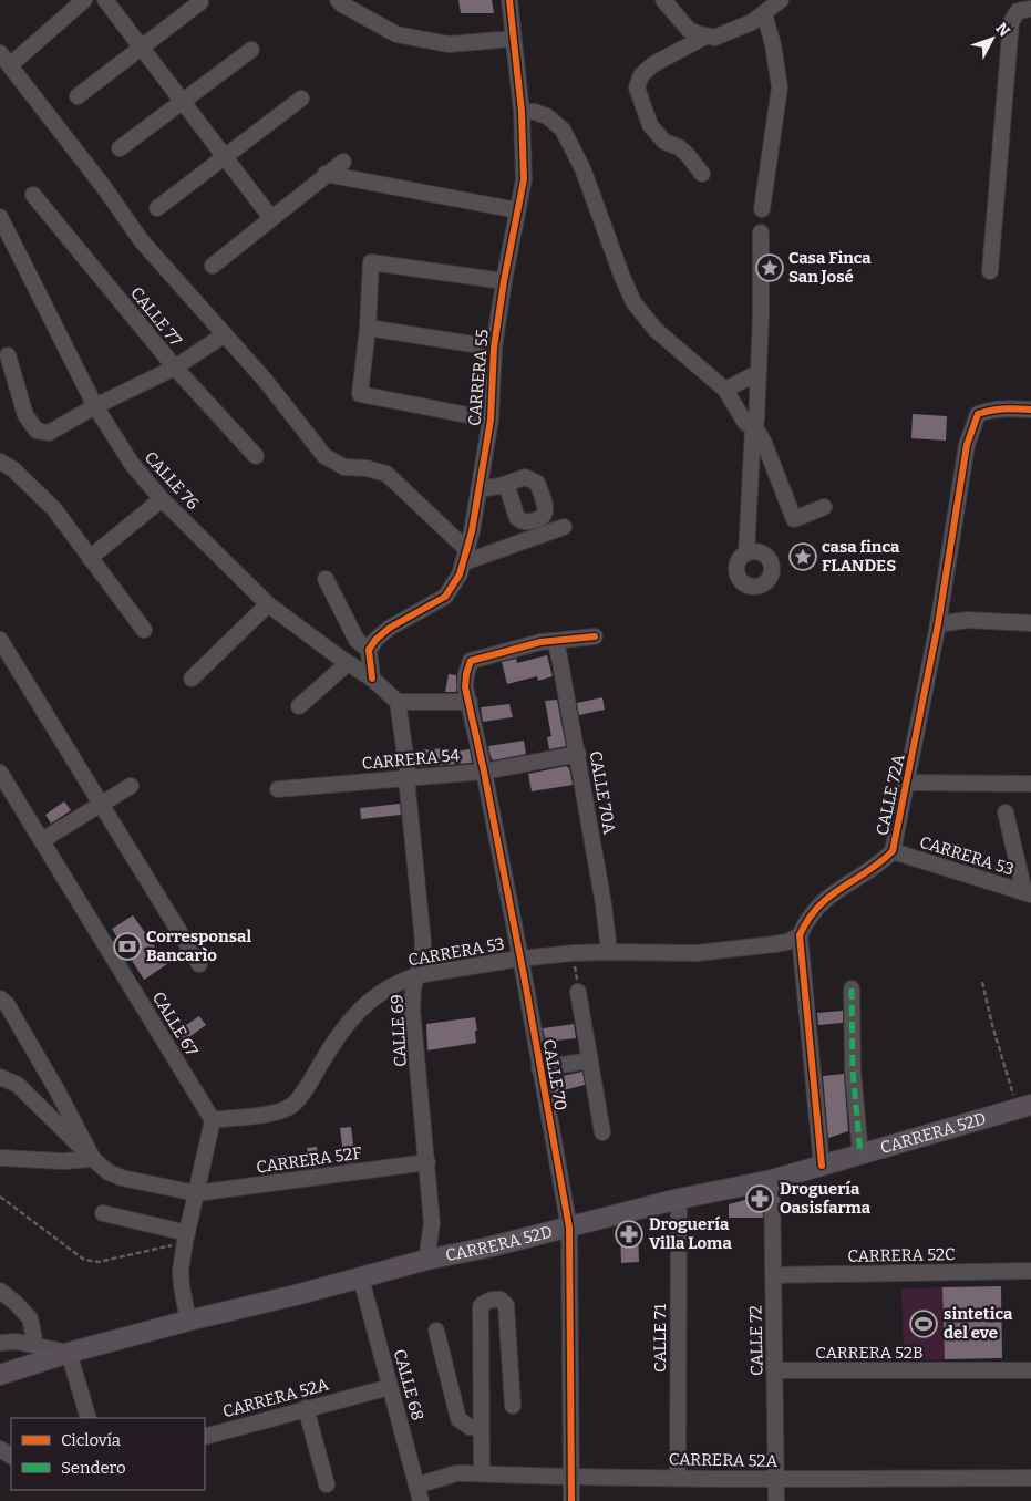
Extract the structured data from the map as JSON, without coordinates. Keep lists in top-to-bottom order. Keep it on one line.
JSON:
{"streets":{"main road":["CARRERA 52D"],"street":["CALLE 77","CARRERA 55","CALLE 76","CARRERA 54","CALLE 70A","CALLE 72A","CARRERA 53","CALLE 67","CALLE 69","CALLE 70","CARRERA 52F","CARRERA 52C","CALLE 71","CALLE 72","CARRERA 52B","CALLE 68","CARRERA 52A"]},"crossings":[["CALLE 76","CALLE 69"],["CARRERA 54","CALLE 70A"],["CARRERA 54","CALLE 69"],["CARRERA 54","CALLE 70"],["CALLE 70A","CARRERA 53"],["CALLE 70A","CALLE 70"],["CALLE 72A","CARRERA 53"],["CARRERA 53","CALLE 67"],["CARRERA 53","CALLE 69"],["CARRERA 53","CALLE 70"],["CALLE 69","CARRERA 52D"],["CALLE 69","CARRERA 52F"],["CALLE 70","CARRERA 52D"],["CALLE 70","CARRERA 52A"],["CARRERA 52D","CALLE 71"],["CARRERA 52D","CALLE 72"],["CARRERA 52D","CALLE 68"],["CARRERA 52C","CALLE 72"],["CALLE 71","CARRERA 52A"],["CALLE 72","CARRERA 52B"],["CALLE 72","CARRERA 52A"],["CALLE 68","CARRERA 52A"]],"places":{"place":["Casa Finca San José","casa finca FLANDES"],"bank":["Corresponsal Bancarìo"],"pharmacy":["Droguería Oasisfarma","Droguería Villa Loma"],"sports":["sintetica del eve"]},"legend":["Ciclovía","Sendero"],"north":"top right"}
